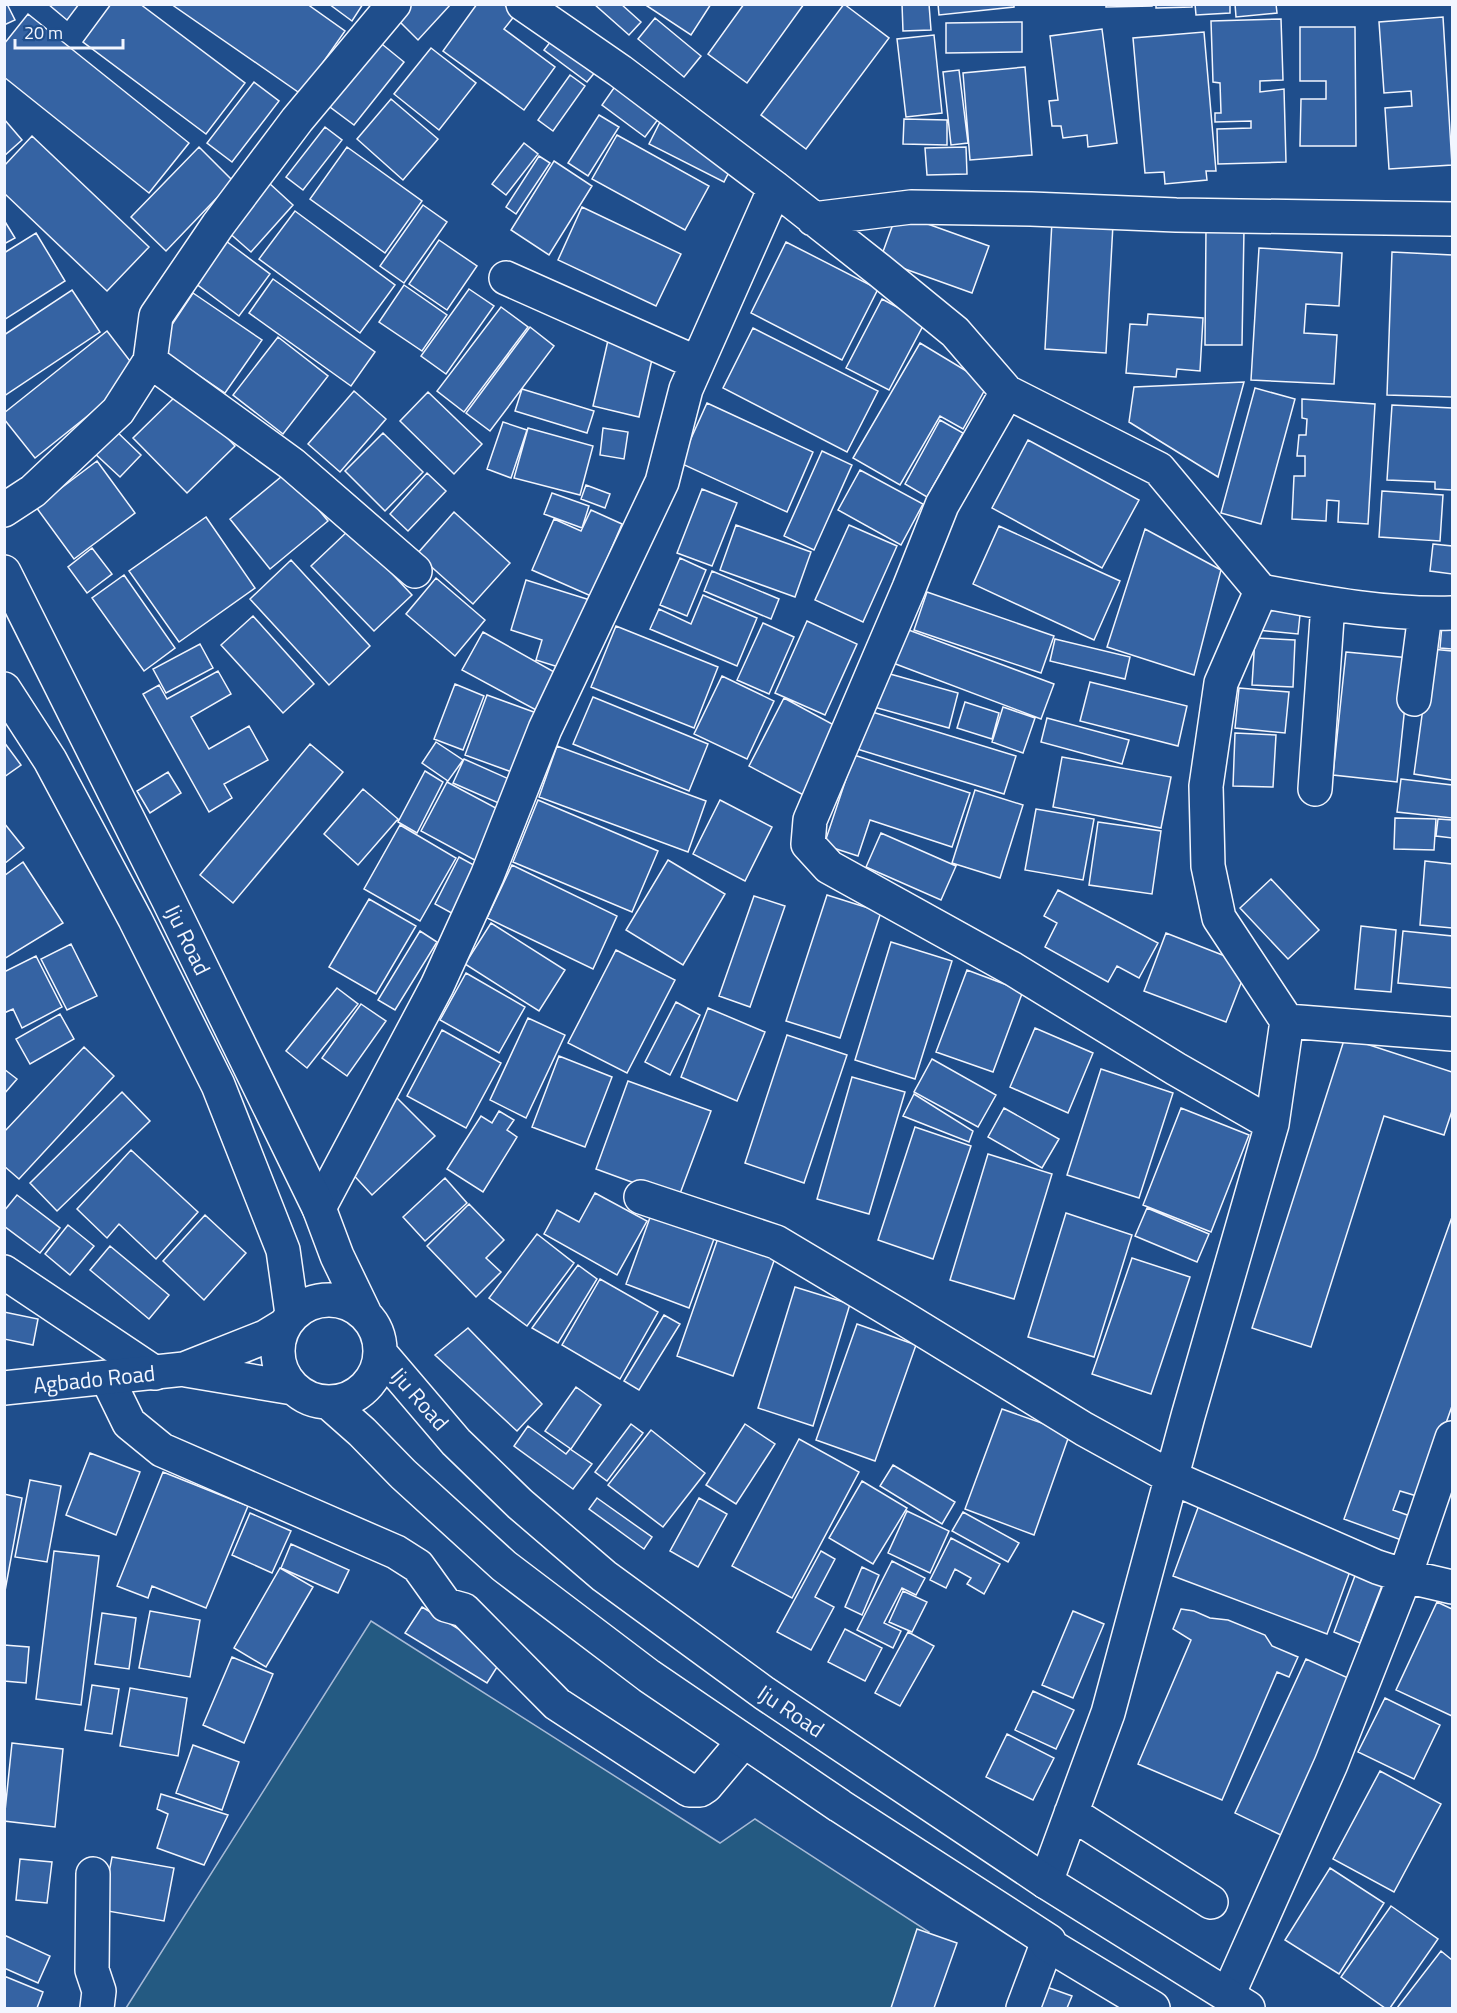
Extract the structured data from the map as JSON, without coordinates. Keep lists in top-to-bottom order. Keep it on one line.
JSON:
{"streets":{"street":["Iju Road","Agbado Road"]},"crossings":[["Iju Road","Agbado Road"]],"scale_bar":"20 m"}
